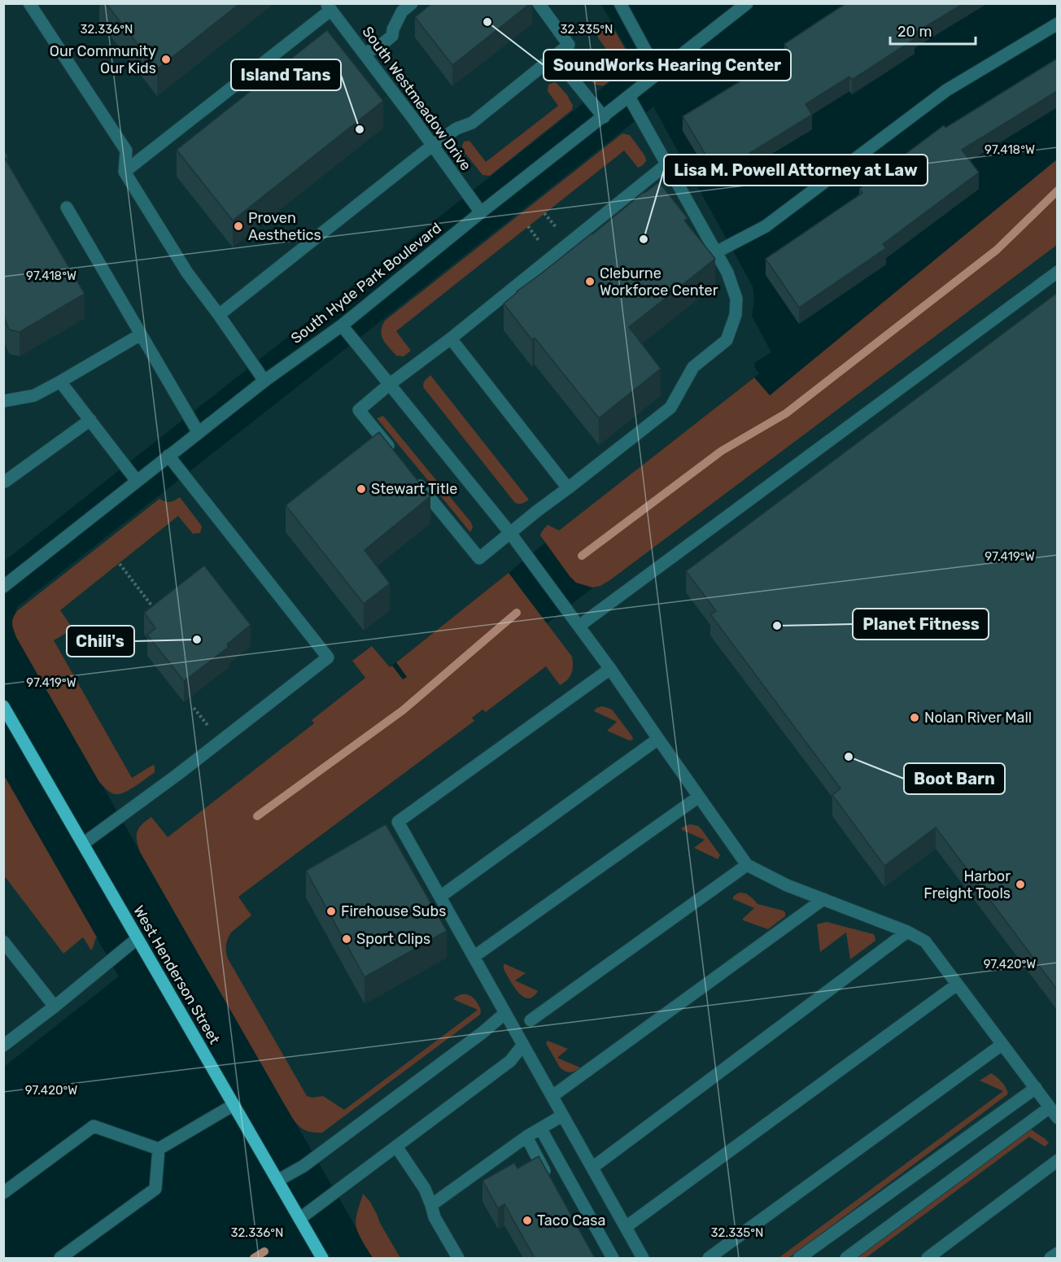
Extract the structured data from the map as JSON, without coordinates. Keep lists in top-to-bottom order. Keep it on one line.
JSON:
{"streets":{"main road":["West Henderson Street"],"street":["South Westmeadow Drive","South Hyde Park Boulevard"]},"crossings":[["South Westmeadow Drive","South Hyde Park Boulevard"]],"places":["SoundWorks Hearing Center","Our Community Our Kids","Island Tans","Proven Aesthetics","Lisa M. Powell Attorney at Law","Cleburne Workforce Center","Stewart Title","Planet Fitness","Chili's","Nolan River Mall","Boot Barn","Harbor Freight Tools","Firehouse Subs","Sport Clips","Taco Casa"],"scale_bar":"20 m","coordinates":["32.336°N","32.335°N","97.418°W","97.419°W","97.420°W"]}
